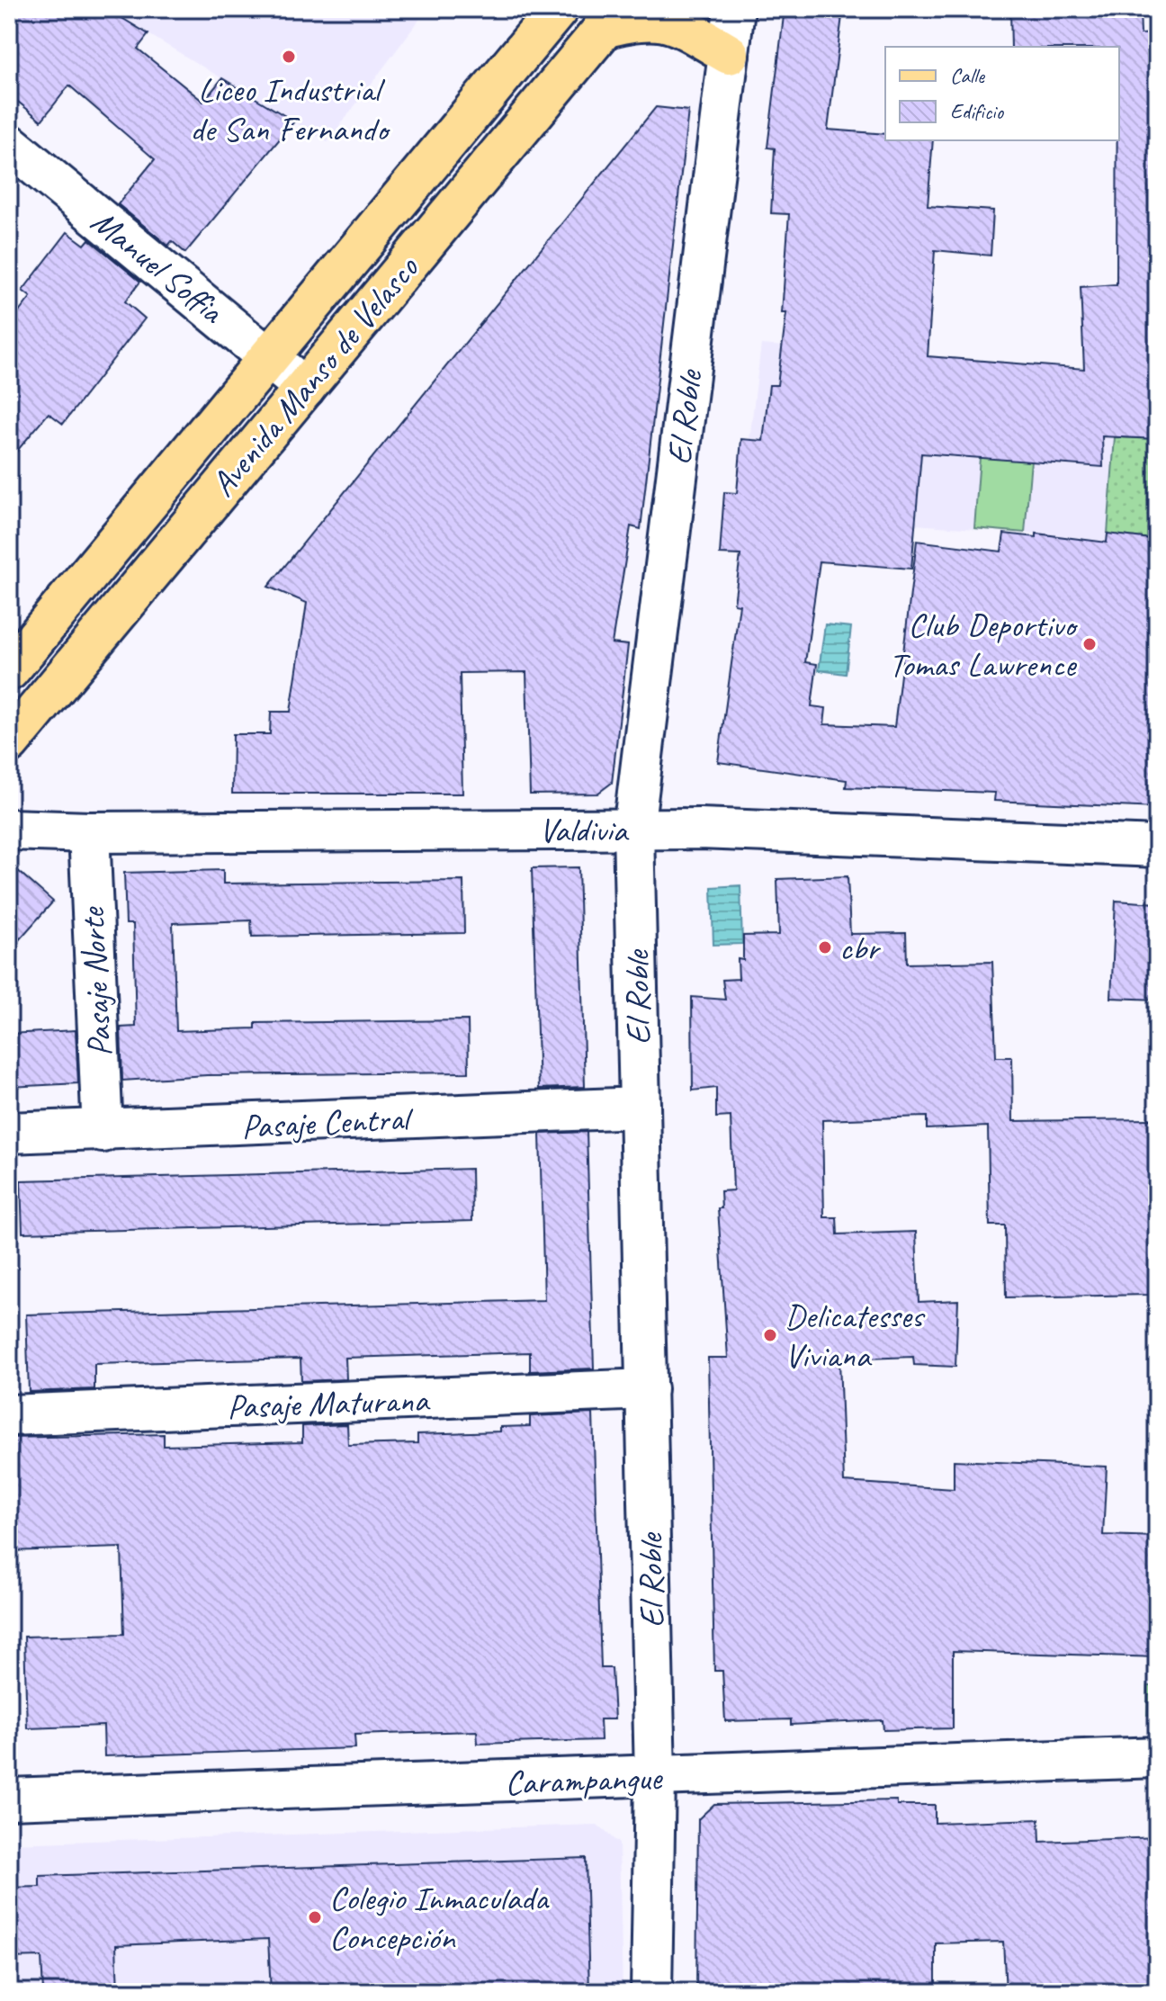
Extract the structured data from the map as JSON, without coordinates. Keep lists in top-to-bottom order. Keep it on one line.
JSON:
{"streets":{"main road":["Avenida Manso de Velasco"],"street":["Manuel Soffia","El Roble","Valdivia","Pasaje Norte","Pasaje Central","Pasaje Maturana","Carampangue"]},"crossings":[["Manuel Soffia","Avenida Manso de Velasco"],["El Roble","Valdivia"],["El Roble","Pasaje Central"],["El Roble","Pasaje Maturana"],["El Roble","Carampangue"],["Valdivia","Pasaje Norte"],["Pasaje Norte","Pasaje Central"]],"places":["Liceo Industrial de San Fernando","Club Deportivo Tomas Lawrence","cbr","Delicatesses Viviana","Colegio Inmaculada Concepción"],"legend":["Calle","Edificio"]}
